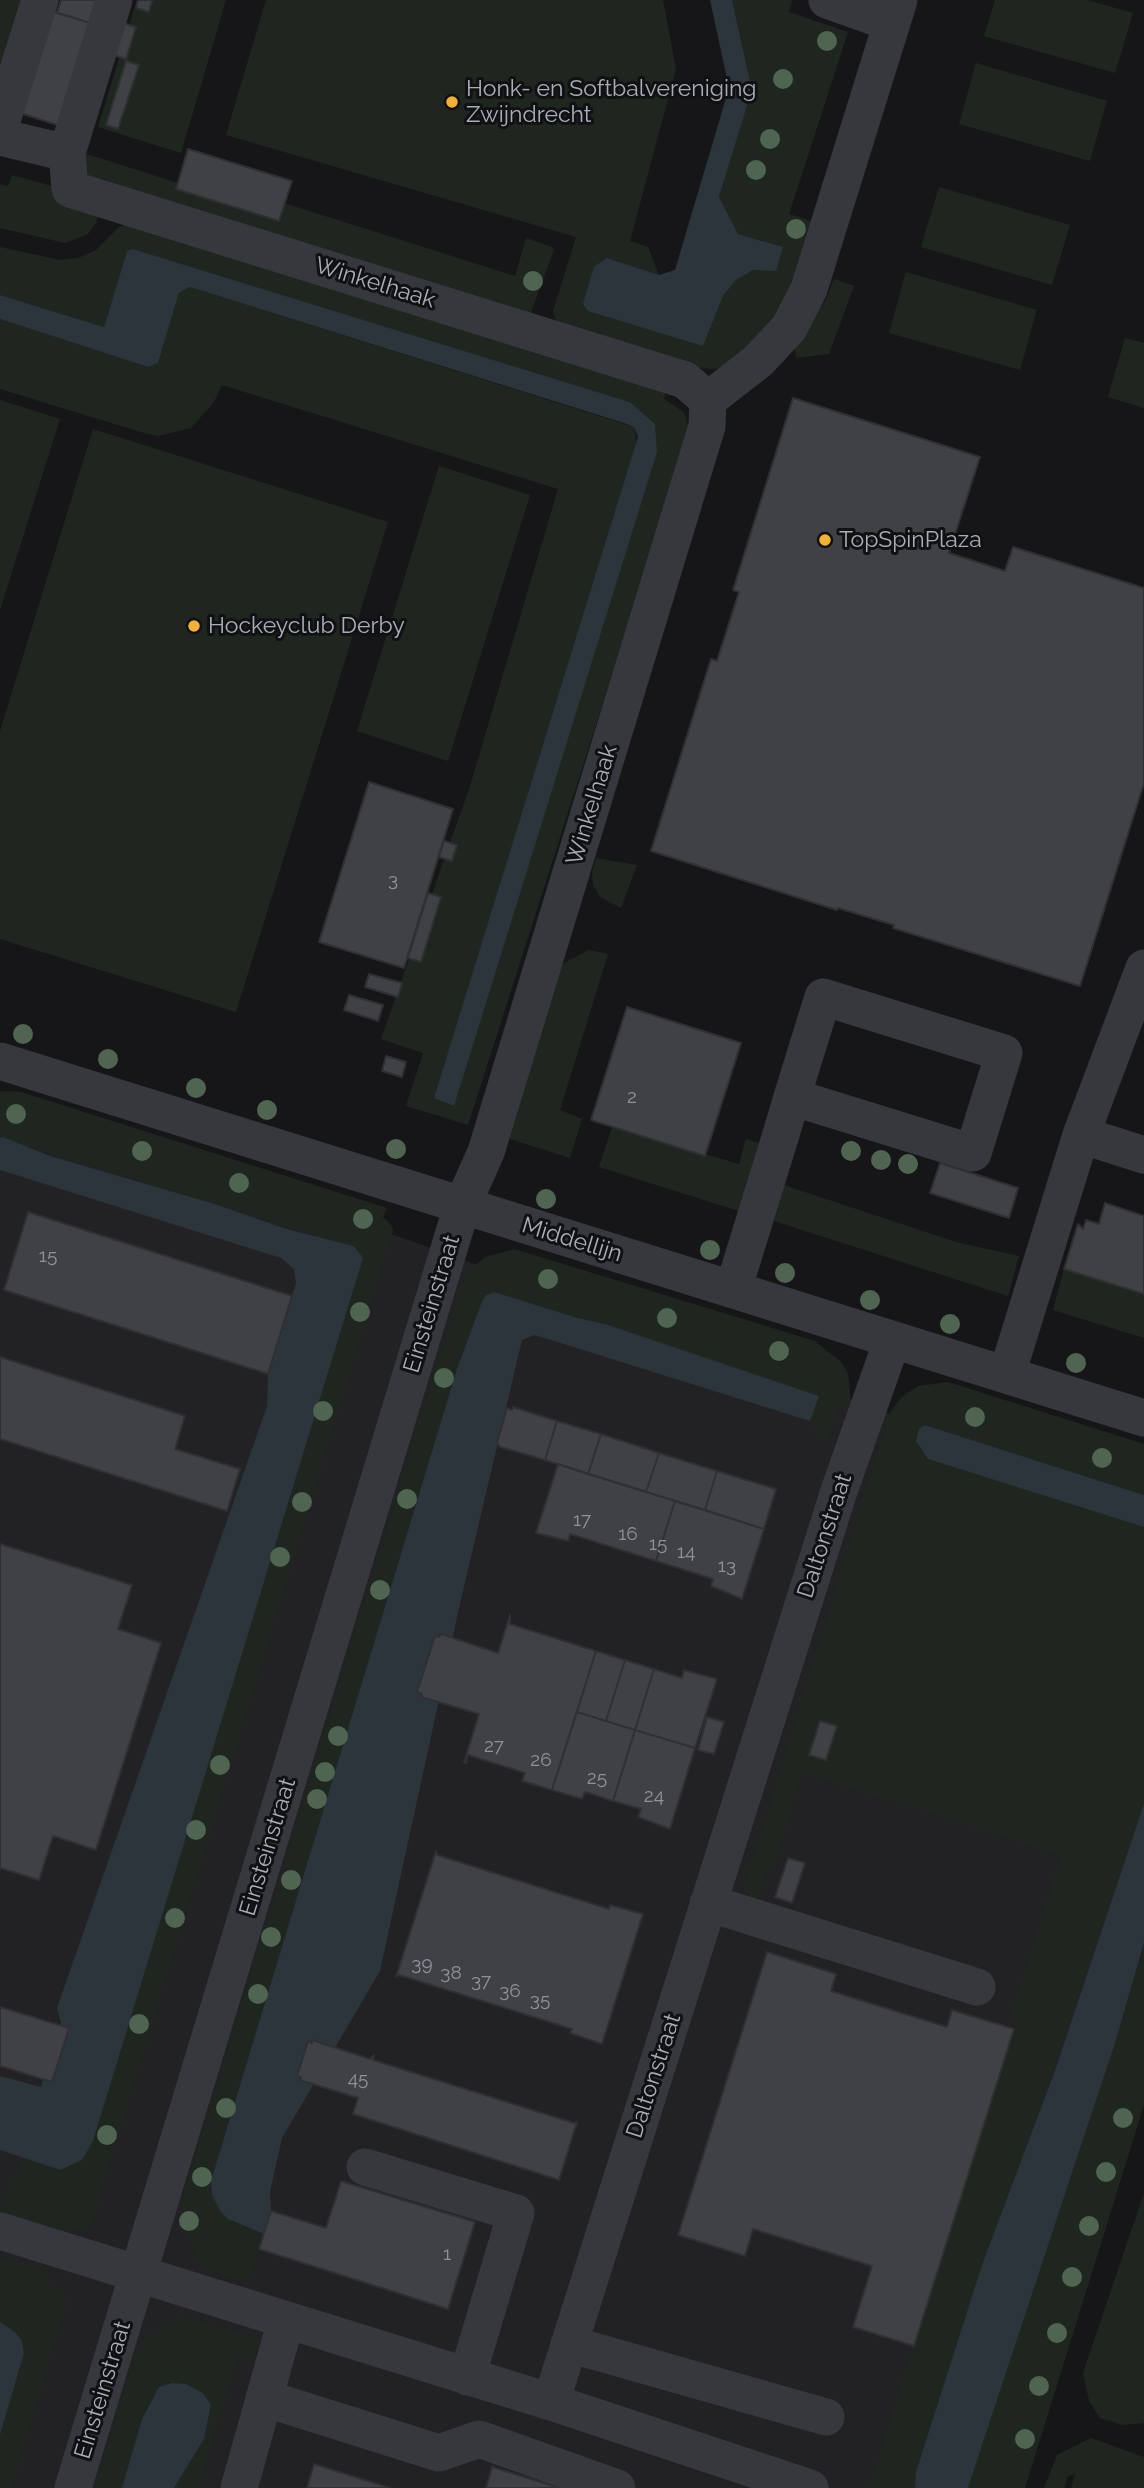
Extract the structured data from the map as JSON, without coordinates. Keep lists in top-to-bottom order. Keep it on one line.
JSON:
{"streets":{"street":["Winkelhaak","Middellijn","Einsteinstraat","Daltonstraat"]},"crossings":[["Winkelhaak","Middellijn"],["Winkelhaak","Einsteinstraat"],["Middellijn","Einsteinstraat"],["Middellijn","Daltonstraat"]],"places":["Honk- en Softbalvereniging Zwijndrecht","TopSpinPlaza","Hockeyclub Derby"],"house_numbers":["3","2","15","17","16","15","14","13","27","26","25","24","39","38","37","36","35","45","1"]}
